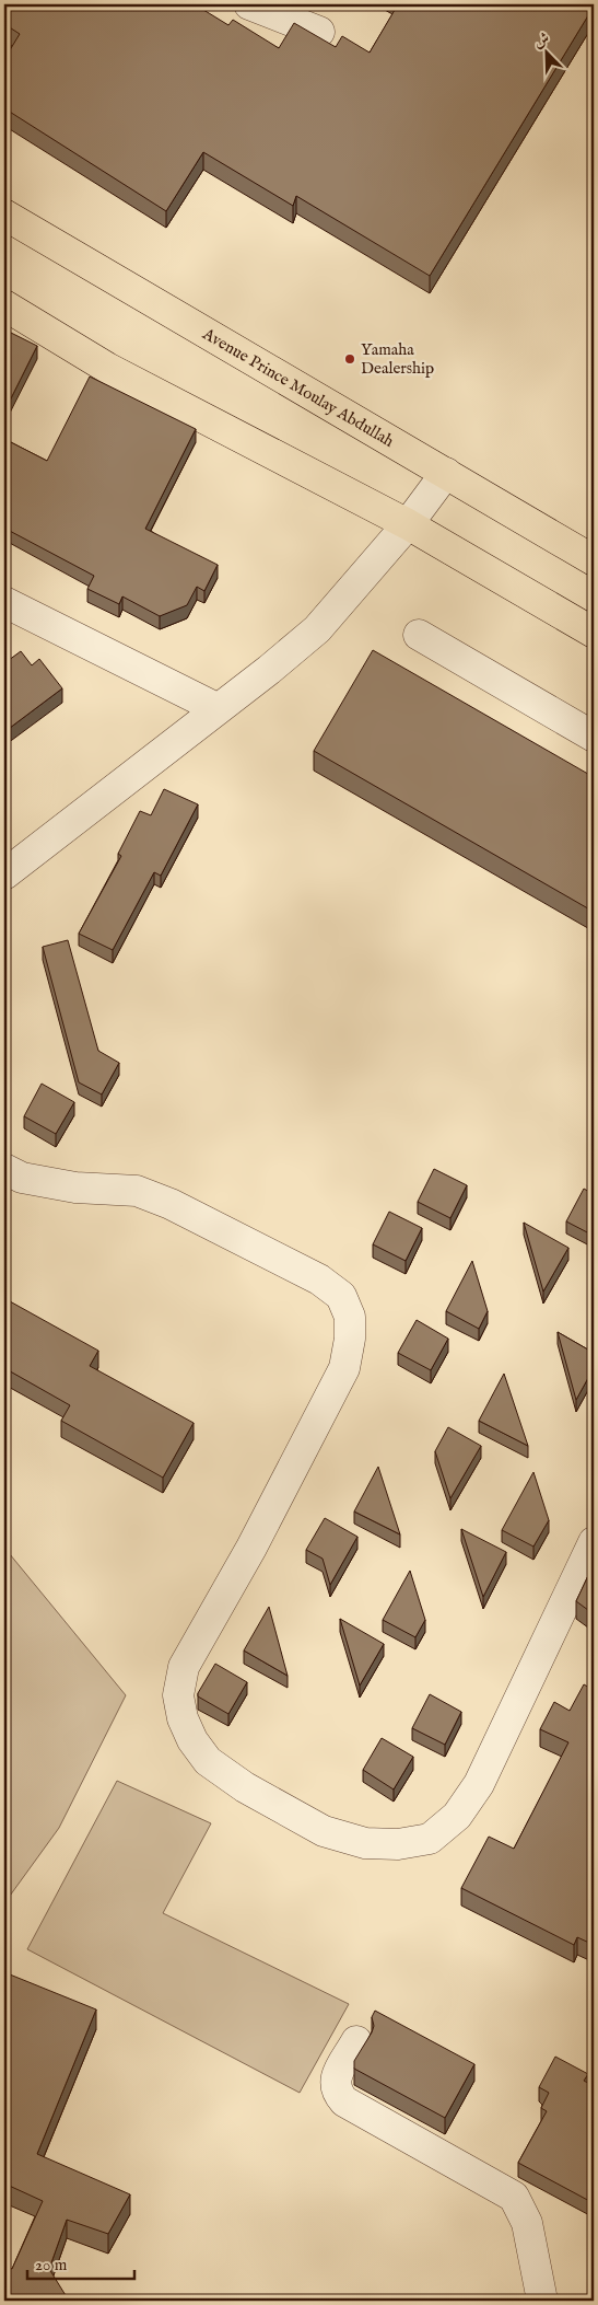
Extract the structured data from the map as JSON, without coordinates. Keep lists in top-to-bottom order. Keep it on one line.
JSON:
{"streets":{"main road":["Avenue Prince Moulay Abdullah"]},"places":["Yamaha Dealership"],"scale_bar":"20 m","north":"top left"}
